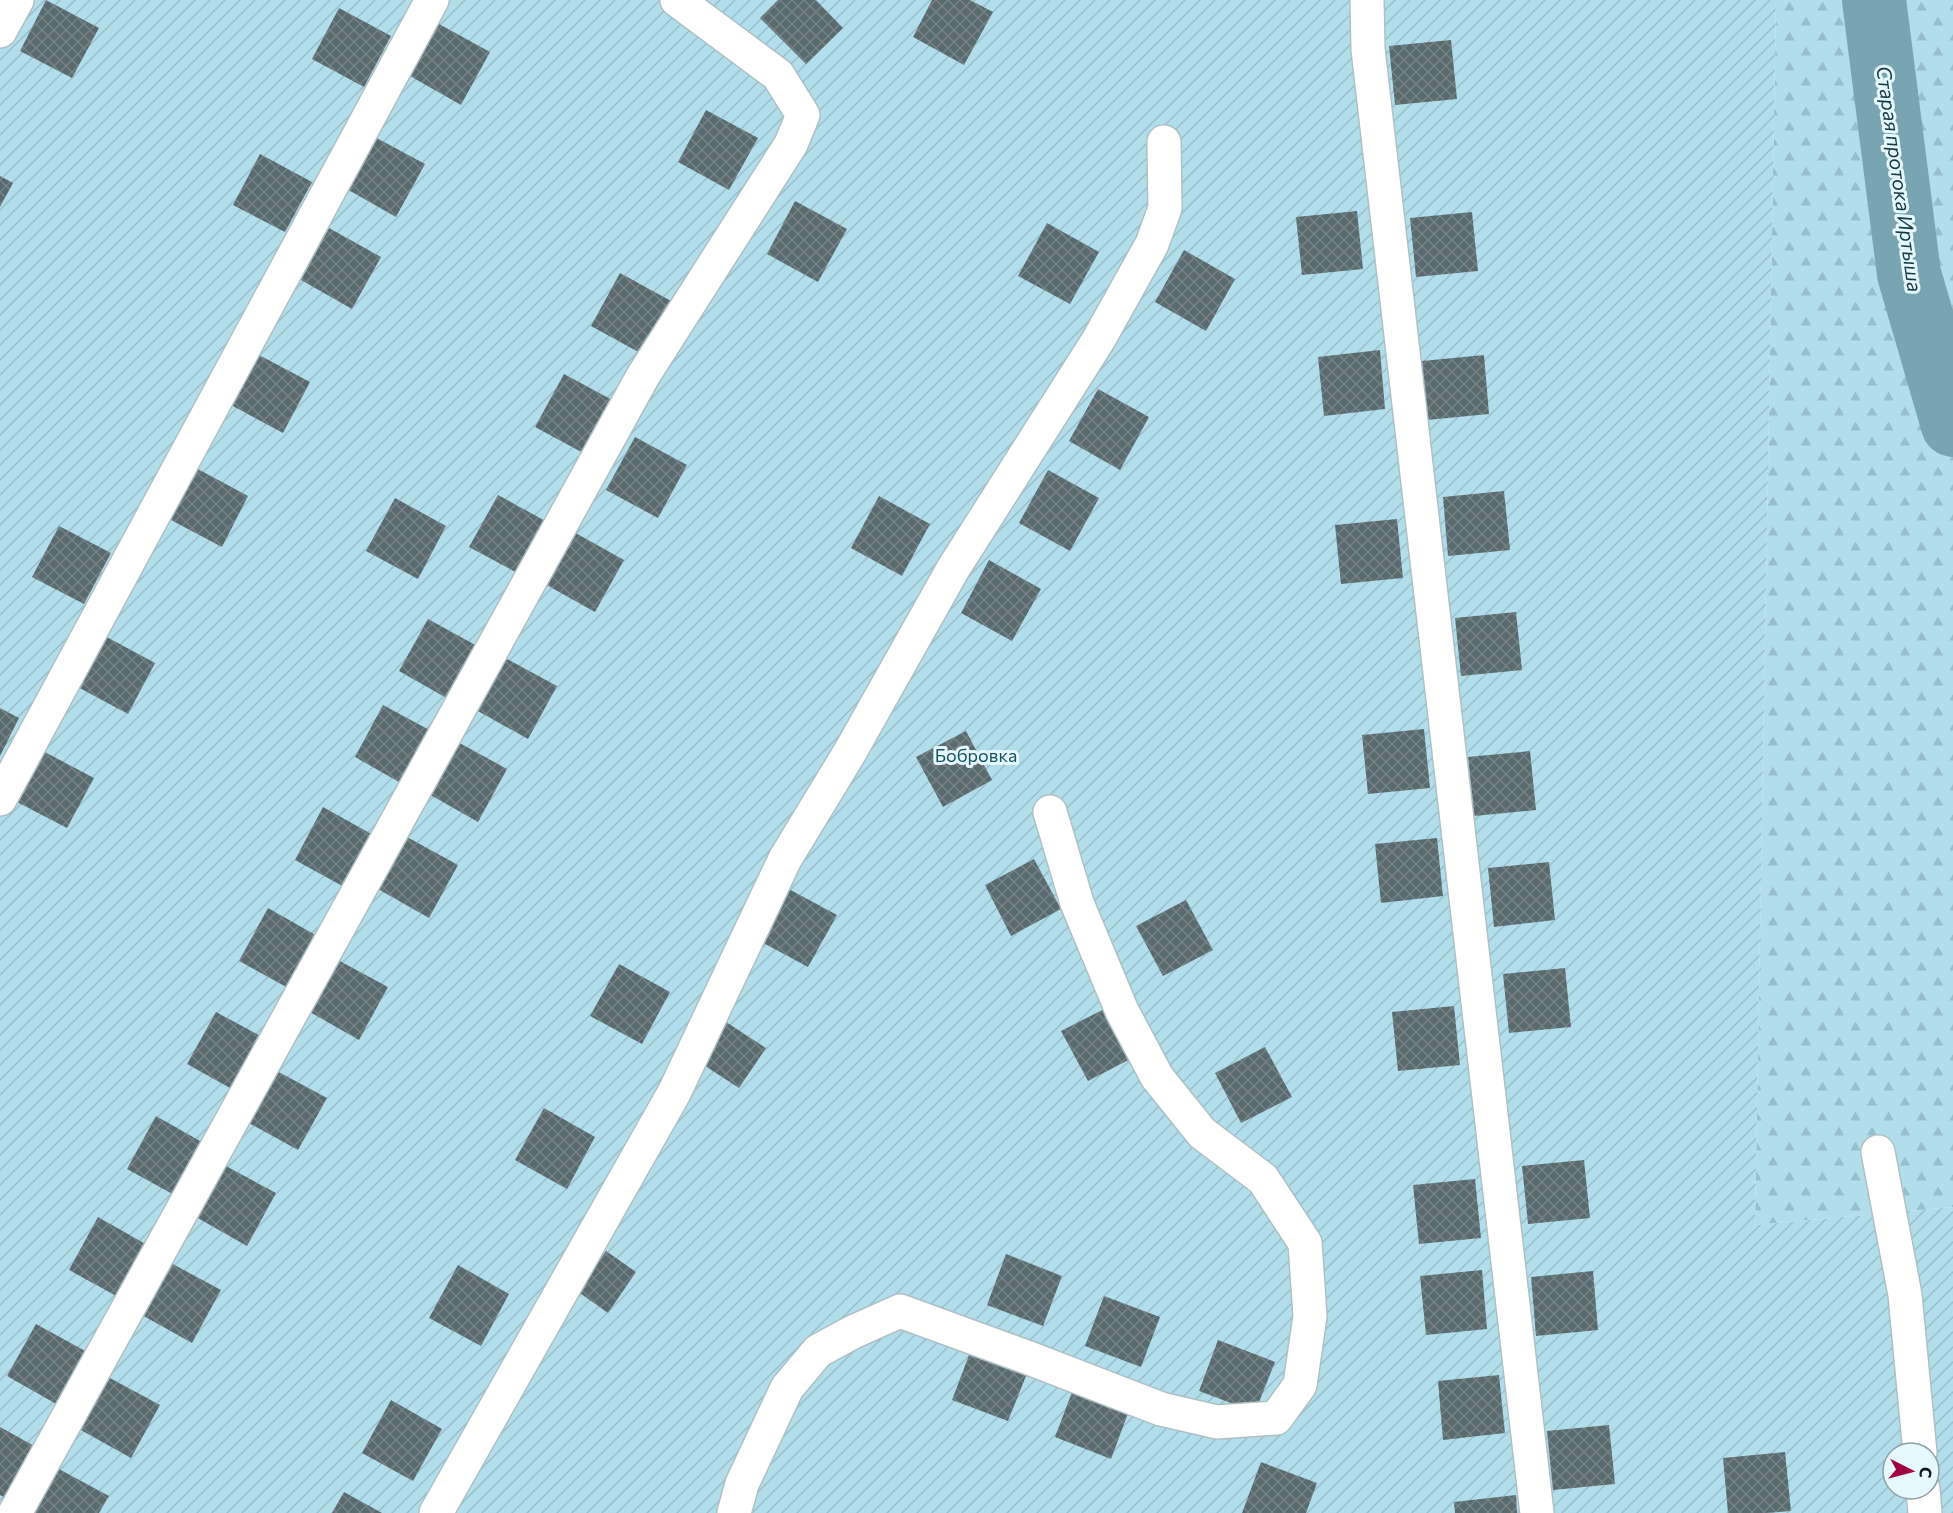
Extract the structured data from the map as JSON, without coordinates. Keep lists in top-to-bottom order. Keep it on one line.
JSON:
{"water":["Старая протока Иртыша"],"parks":["Бобровка"],"north":"right"}
